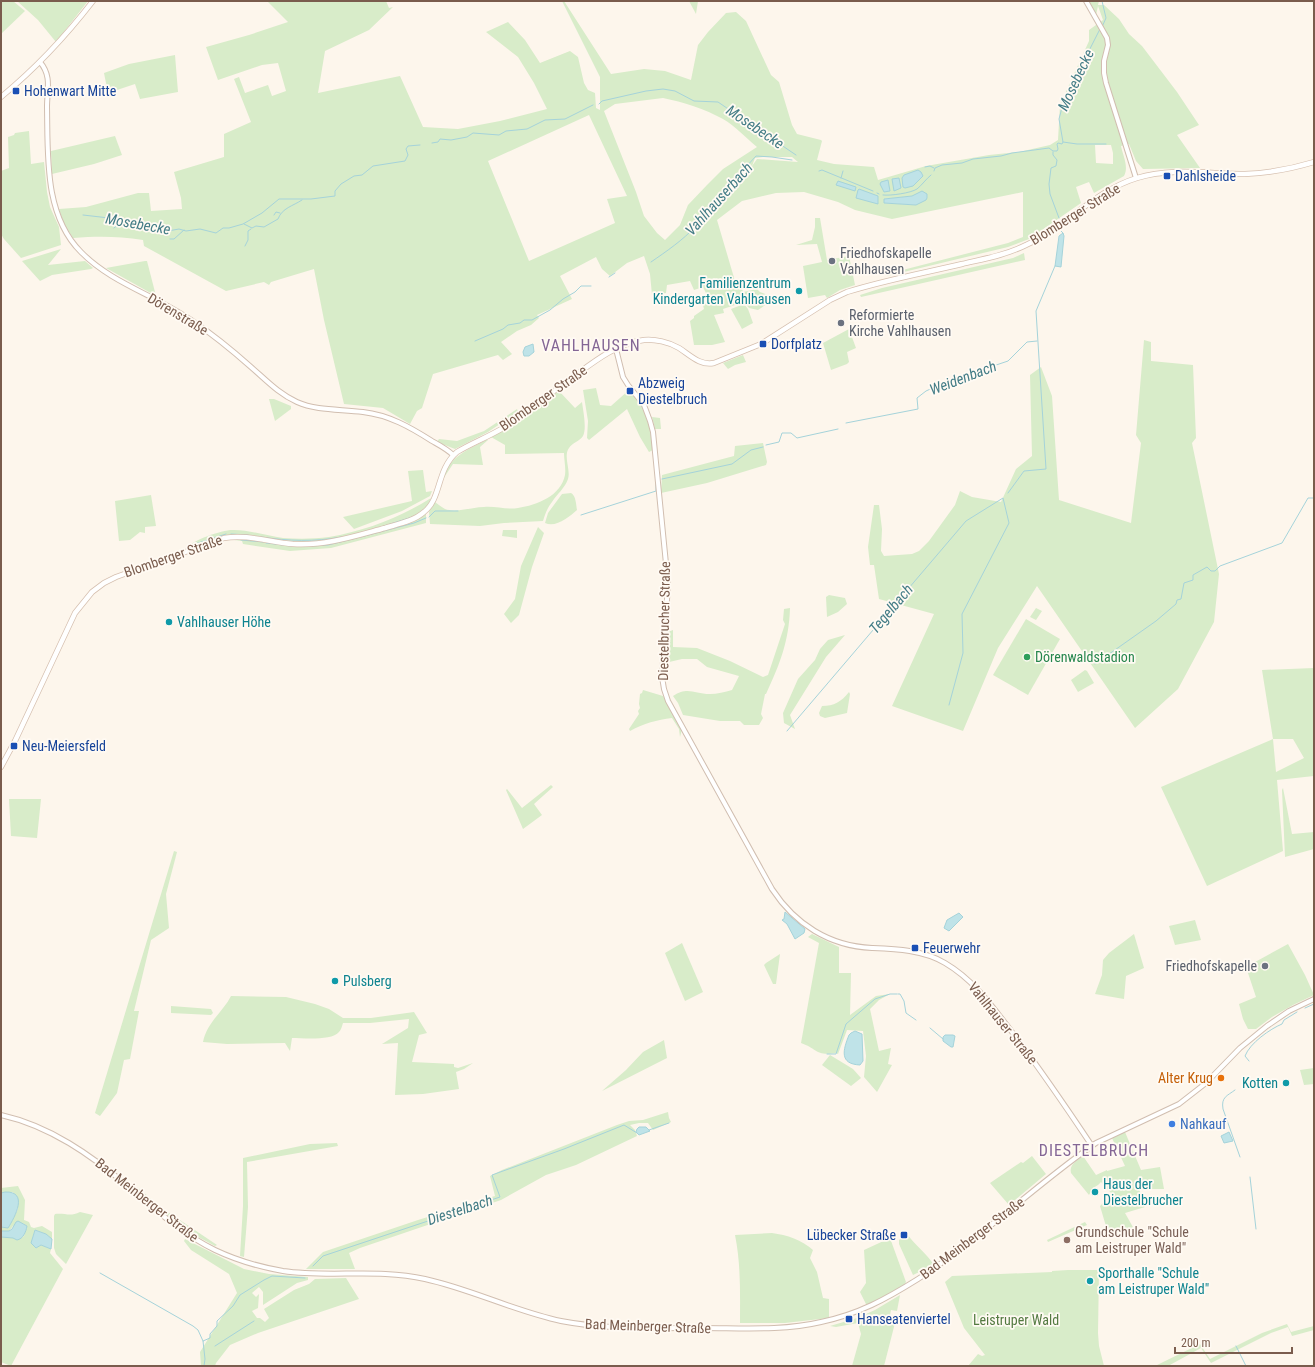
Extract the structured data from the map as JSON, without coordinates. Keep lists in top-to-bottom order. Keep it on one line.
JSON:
{"streets":{"main road":["Blomberger Straße"],"street":["Dörenstraße","Diestelbrucher Straße","Vahlhauser Straße","Bad Meinberger Straße"]},"crossings":[["Blomberger Straße","Dörenstraße"],["Blomberger Straße","Diestelbrucher Straße"],["Diestelbrucher Straße","Vahlhauser Straße"],["Vahlhauser Straße","Bad Meinberger Straße"]],"districts":["VAHLHAUSEN","DIESTELBRUCH"],"water":["Mosebecke","Vahlhauserbach","Weidenbach","Tegelbach","Diestelbach"],"parks":["Leistruper Wald"],"places":{"transit":["Hohenwart Mitte","Dahlsheide","Dorfplatz","Abzweig Diestelbruch","Neu-Meiersfeld","Feuerwehr","Lübecker Straße","Hanseatenviertel"],"other":["Friedhofskapelle Vahlhausen","Familienzentrum Kindergarten Vahlhausen","Reformierte Kirche Vahlhausen","Vahlhauser Höhe","Dörenwaldstadion","Friedhofskapelle","Pulsberg","Alter Krug","Kotten","Nahkauf","Haus der Diestelbrucher","Grundschule \"Schule am Leistruper Wald\"","Sporthalle \"Schule am Leistruper Wald\""]},"scale_bar":"200 m"}
